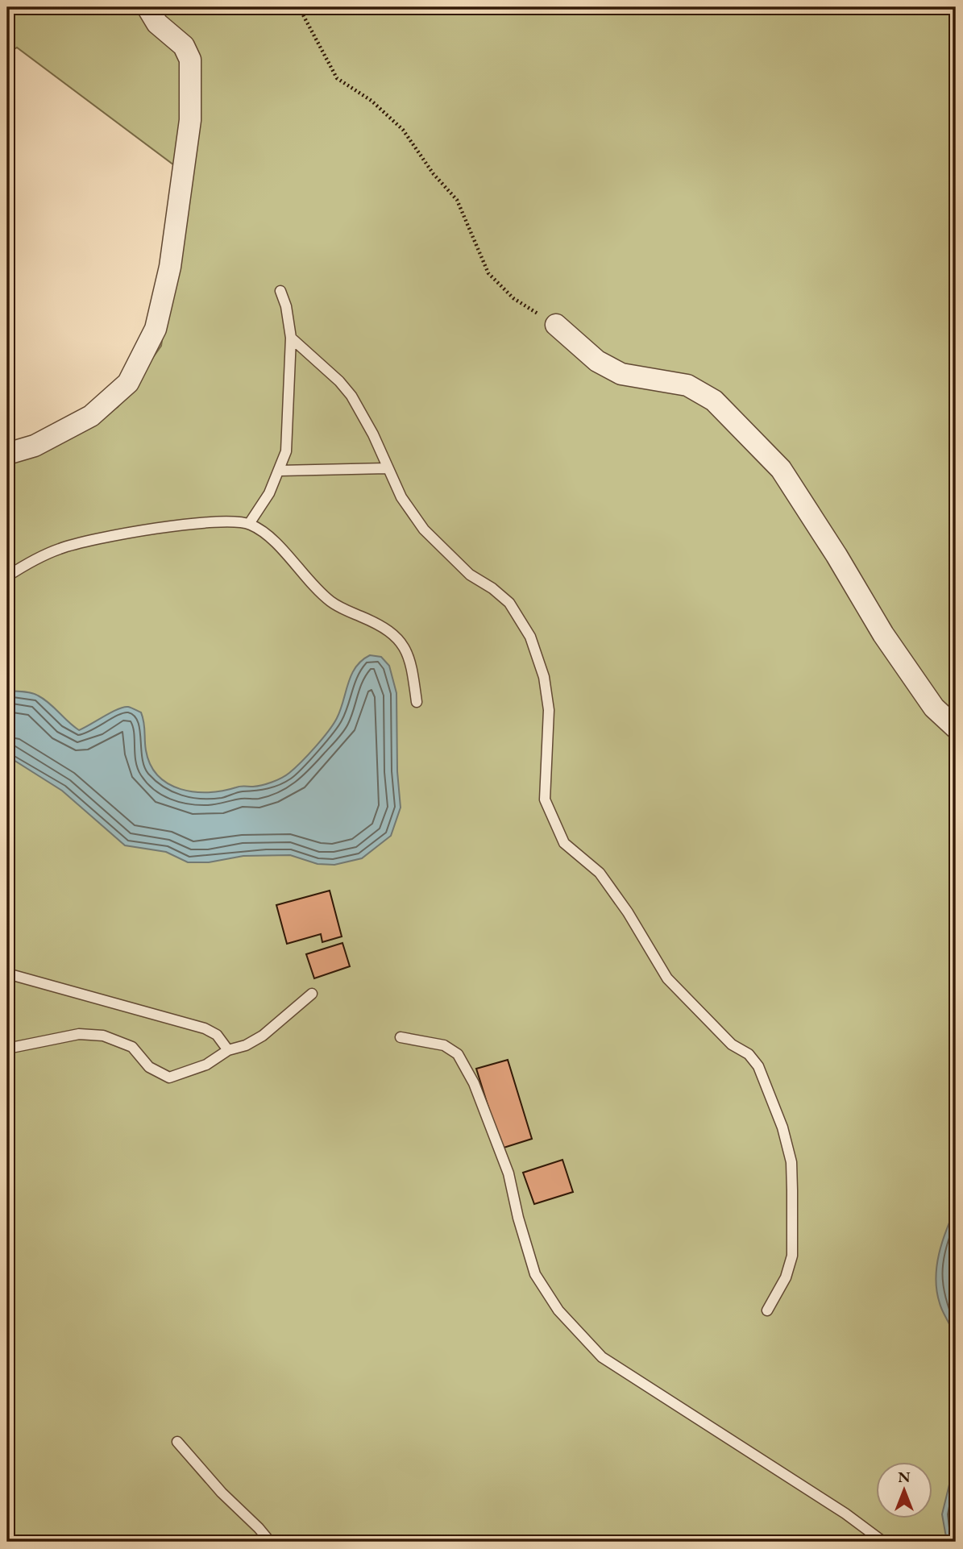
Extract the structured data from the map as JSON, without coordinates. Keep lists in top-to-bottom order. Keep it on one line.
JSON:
{"north":"top"}
